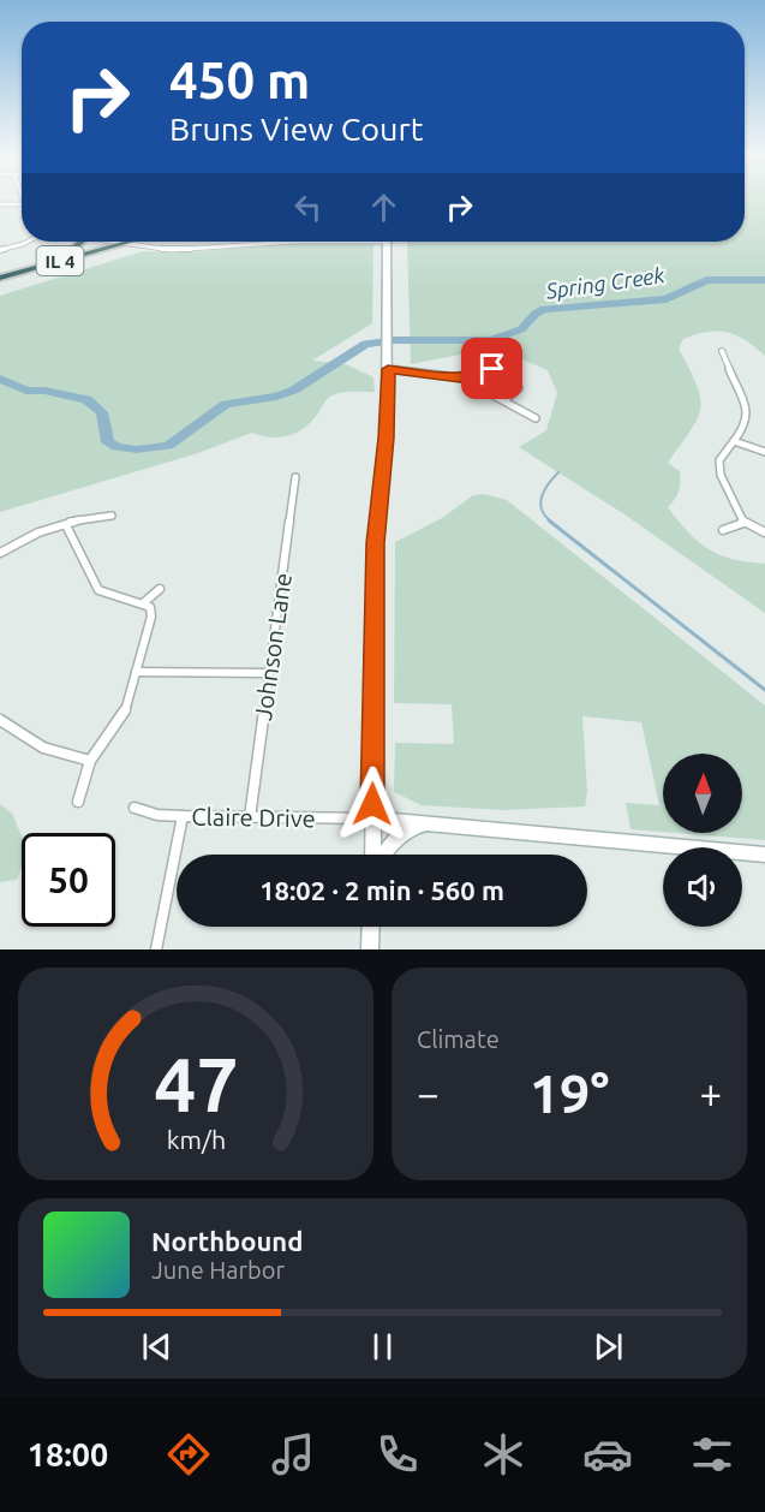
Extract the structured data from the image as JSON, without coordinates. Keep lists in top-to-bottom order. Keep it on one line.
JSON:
{"streets":{"highway":["IL 4"],"street":["Johnson Lane","Claire Drive"]},"crossings":[["Johnson Lane","Claire Drive"]],"water":["Spring Creek"],"north":"top","page":{"turn":["450 m","Bruns View Court"],"limit":"50","trip":"18:02 · 2 min · 560 m","tile":"Climate","heat":["−","19°","+"],"song":["Northbound","June Harbor"],"tabs":"18:00","gauge":["47","km/h"]}}
